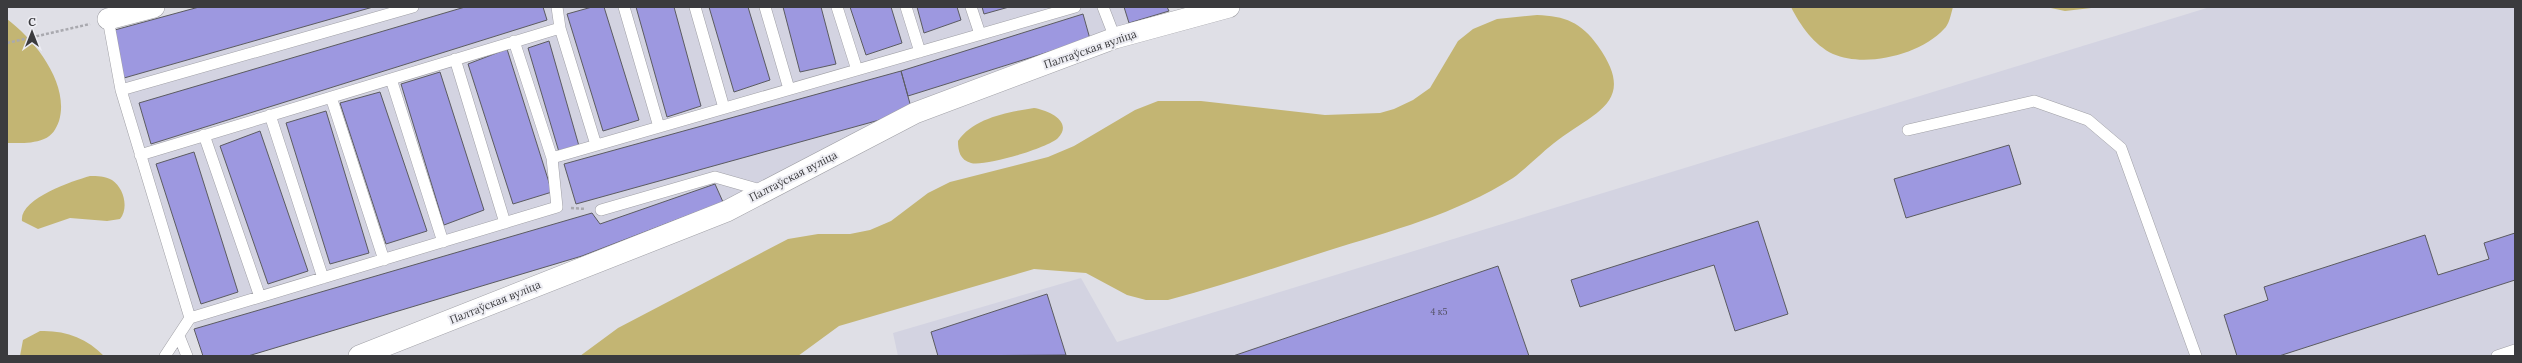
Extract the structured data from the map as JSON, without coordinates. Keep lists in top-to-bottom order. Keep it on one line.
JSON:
{"streets":{"street":["Палтаўская вуліца"]},"house_numbers":["4 к5"],"north":"top"}
